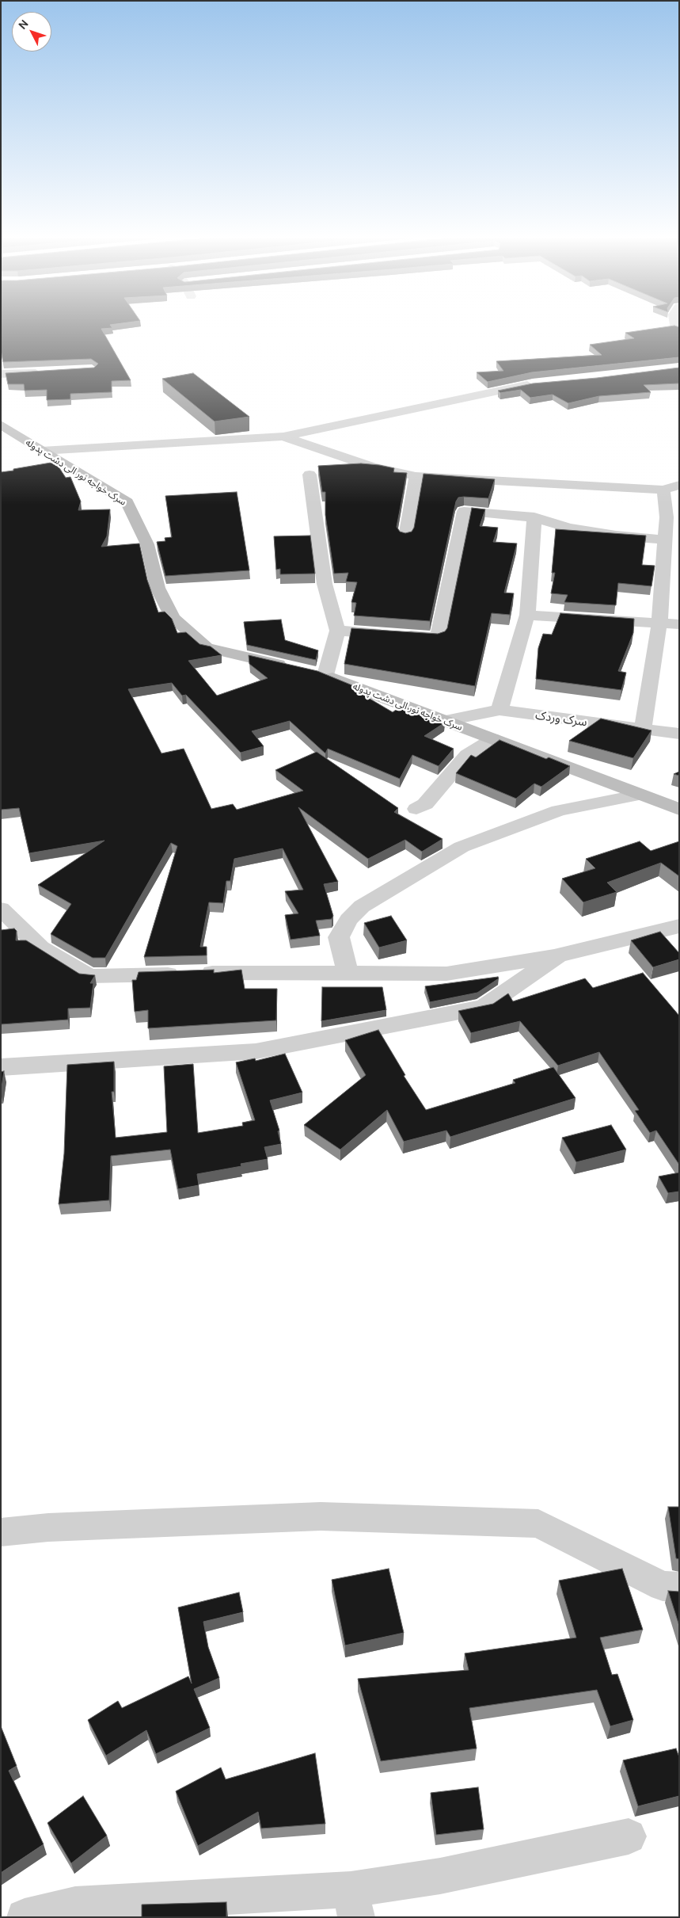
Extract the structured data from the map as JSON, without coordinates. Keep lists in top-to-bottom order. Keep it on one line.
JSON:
{"streets":{"main road":["سرک خواجه نور الی دشت پدوله"],"street":["سرک وردک"]},"crossings":[["سرک خواجه نور الی دشت پدوله","سرک وردک"]],"north":"top left"}
